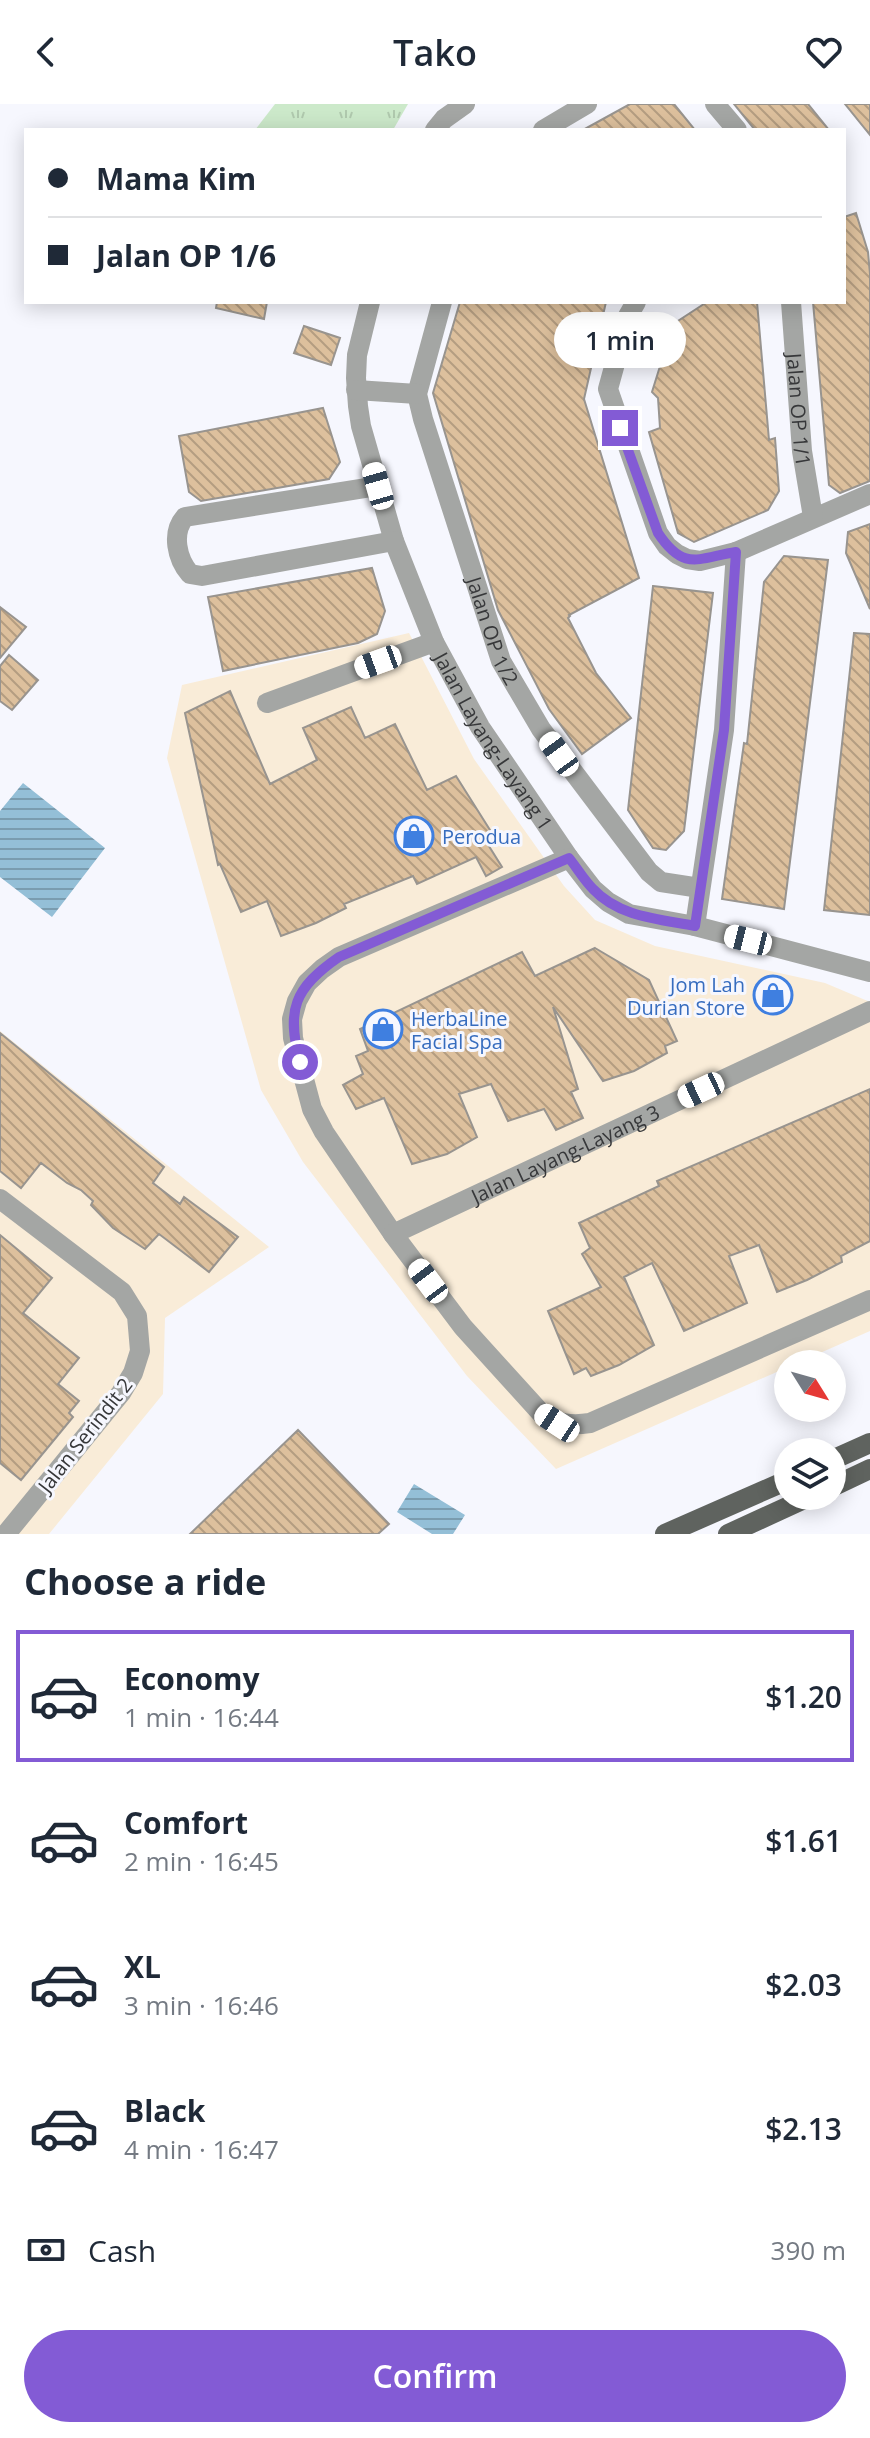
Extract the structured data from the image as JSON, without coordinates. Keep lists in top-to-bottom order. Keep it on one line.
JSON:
{"streets":{"street":["Jalan OP 1/1","Jalan OP 1/2","Jalan Layang-Layang 1","Jalan Layang-Layang 3","Jalan Serindit 2"]},"places":{"shop":["Perodua","Jom Lah Durian Store","HerbaLine Facial Spa"]},"north":"bottom right","page":{"header":"Tako","banner":["Mama Kim","Jalan OP 1/6"],"bubble":"1 min","heading":"Choose a ride","list":[{"name":"Economy","note":"1 min · 16:44","value":"$1.20"},{"name":"Comfort","note":"2 min · 16:45","value":"$1.61"},{"name":"XL","note":"3 min · 16:46","value":"$2.03"},{"name":"Black","note":"4 min · 16:47","value":"$2.13"}],"pay":["Cash","390 m"],"buttons":"Confirm"}}
